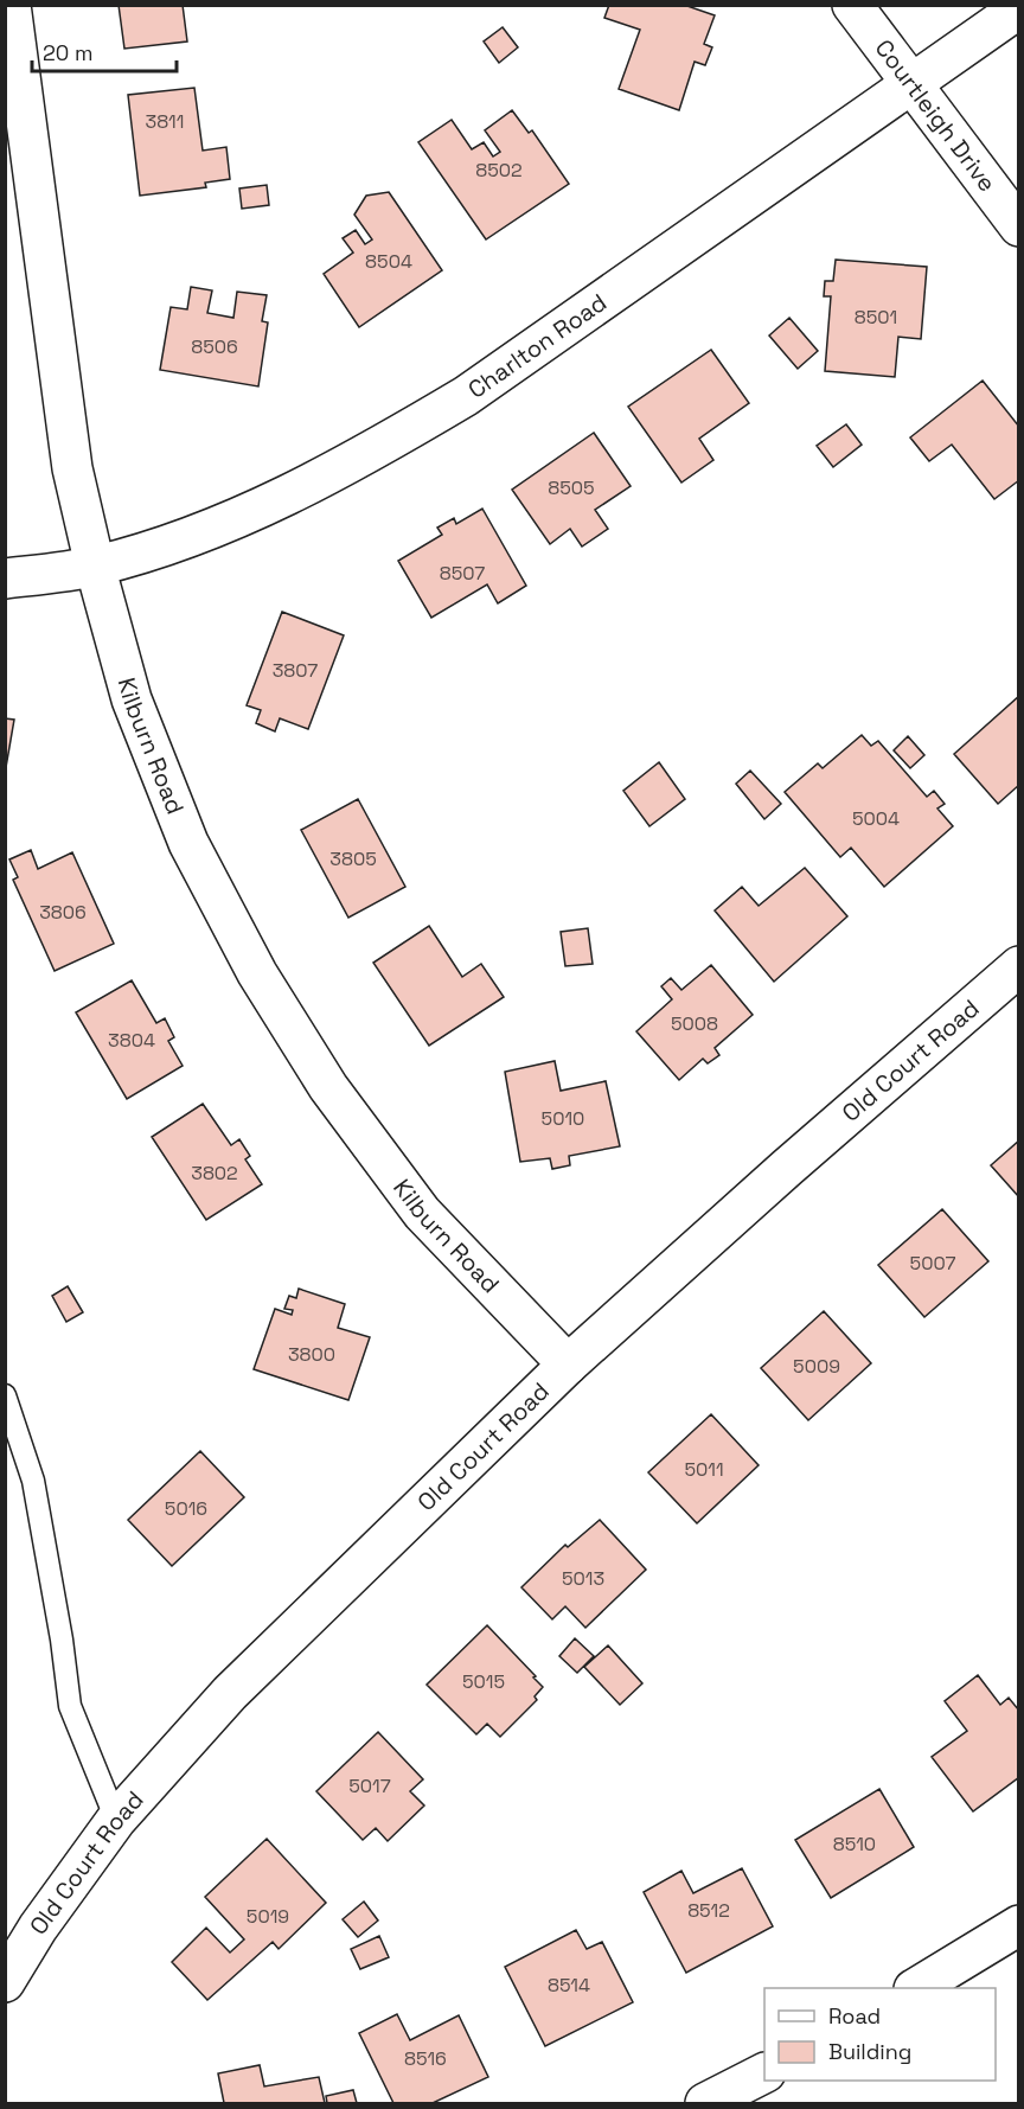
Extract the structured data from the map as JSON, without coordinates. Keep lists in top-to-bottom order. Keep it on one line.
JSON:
{"streets":{"street":["Courtleigh Drive","Charlton Road","Kilburn Road","Old Court Road"]},"crossings":[["Courtleigh Drive","Charlton Road"],["Charlton Road","Kilburn Road"],["Kilburn Road","Old Court Road"]],"house_numbers":["3811","8502","8504","8501","8506","8505","8507","3807","5004","3805","3806","5008","3804","5010","3802","5007","3800","5009","5011","5016","5013","5015","5017","8510","8512","5019","8514","8516"],"legend":["Road","Building"],"scale_bar":"20 m"}
